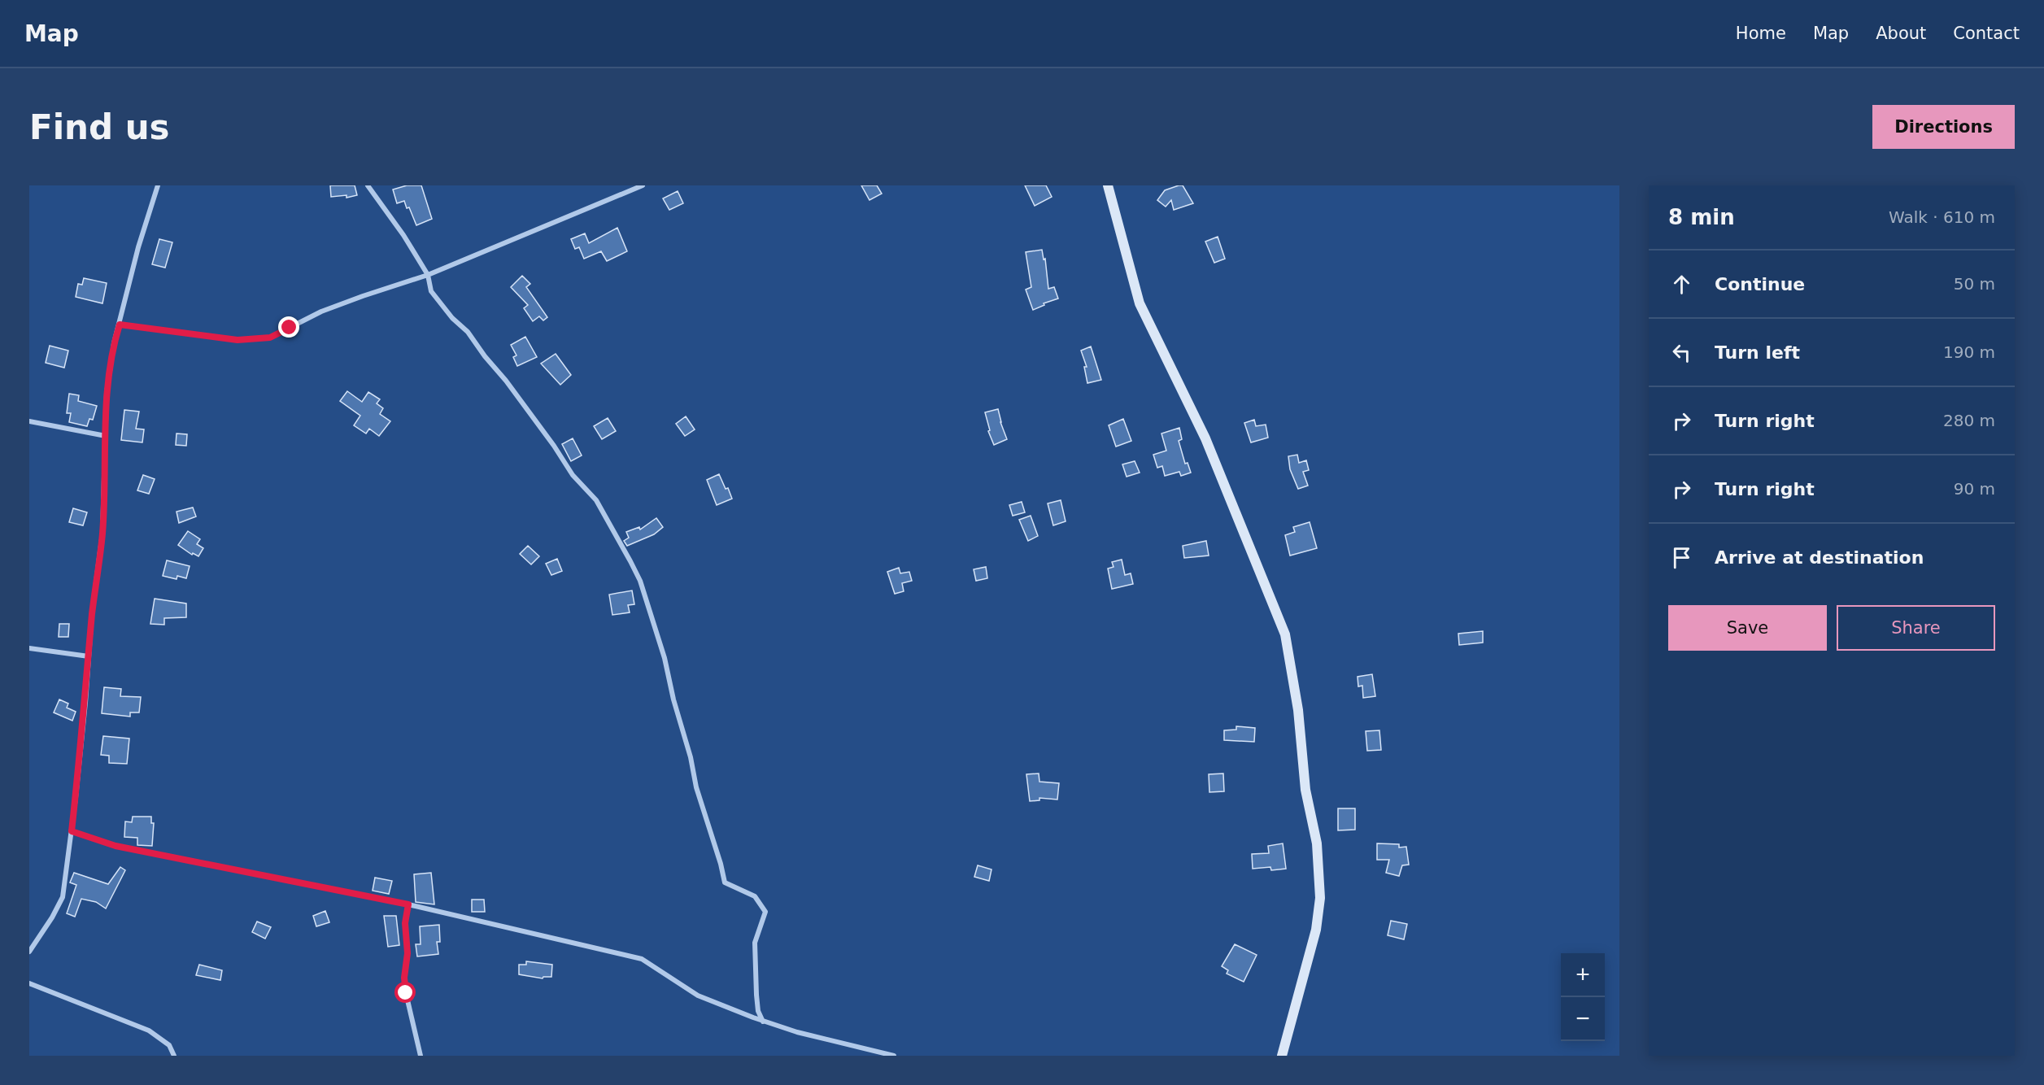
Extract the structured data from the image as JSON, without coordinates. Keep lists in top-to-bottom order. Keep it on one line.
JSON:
{"page":{"header":"Map","nav":["Home","Map","About","Contact"],"buttons":["Directions",["Save","Share"]],"title":"Find us","heading":["8 min","Walk · 610 m"],"list":[["Continue","50 m"],["Turn left","190 m"],["Turn right","280 m"],["Turn right","90 m"],"Arrive at destination"],"map_buttons":["+","−"]}}
